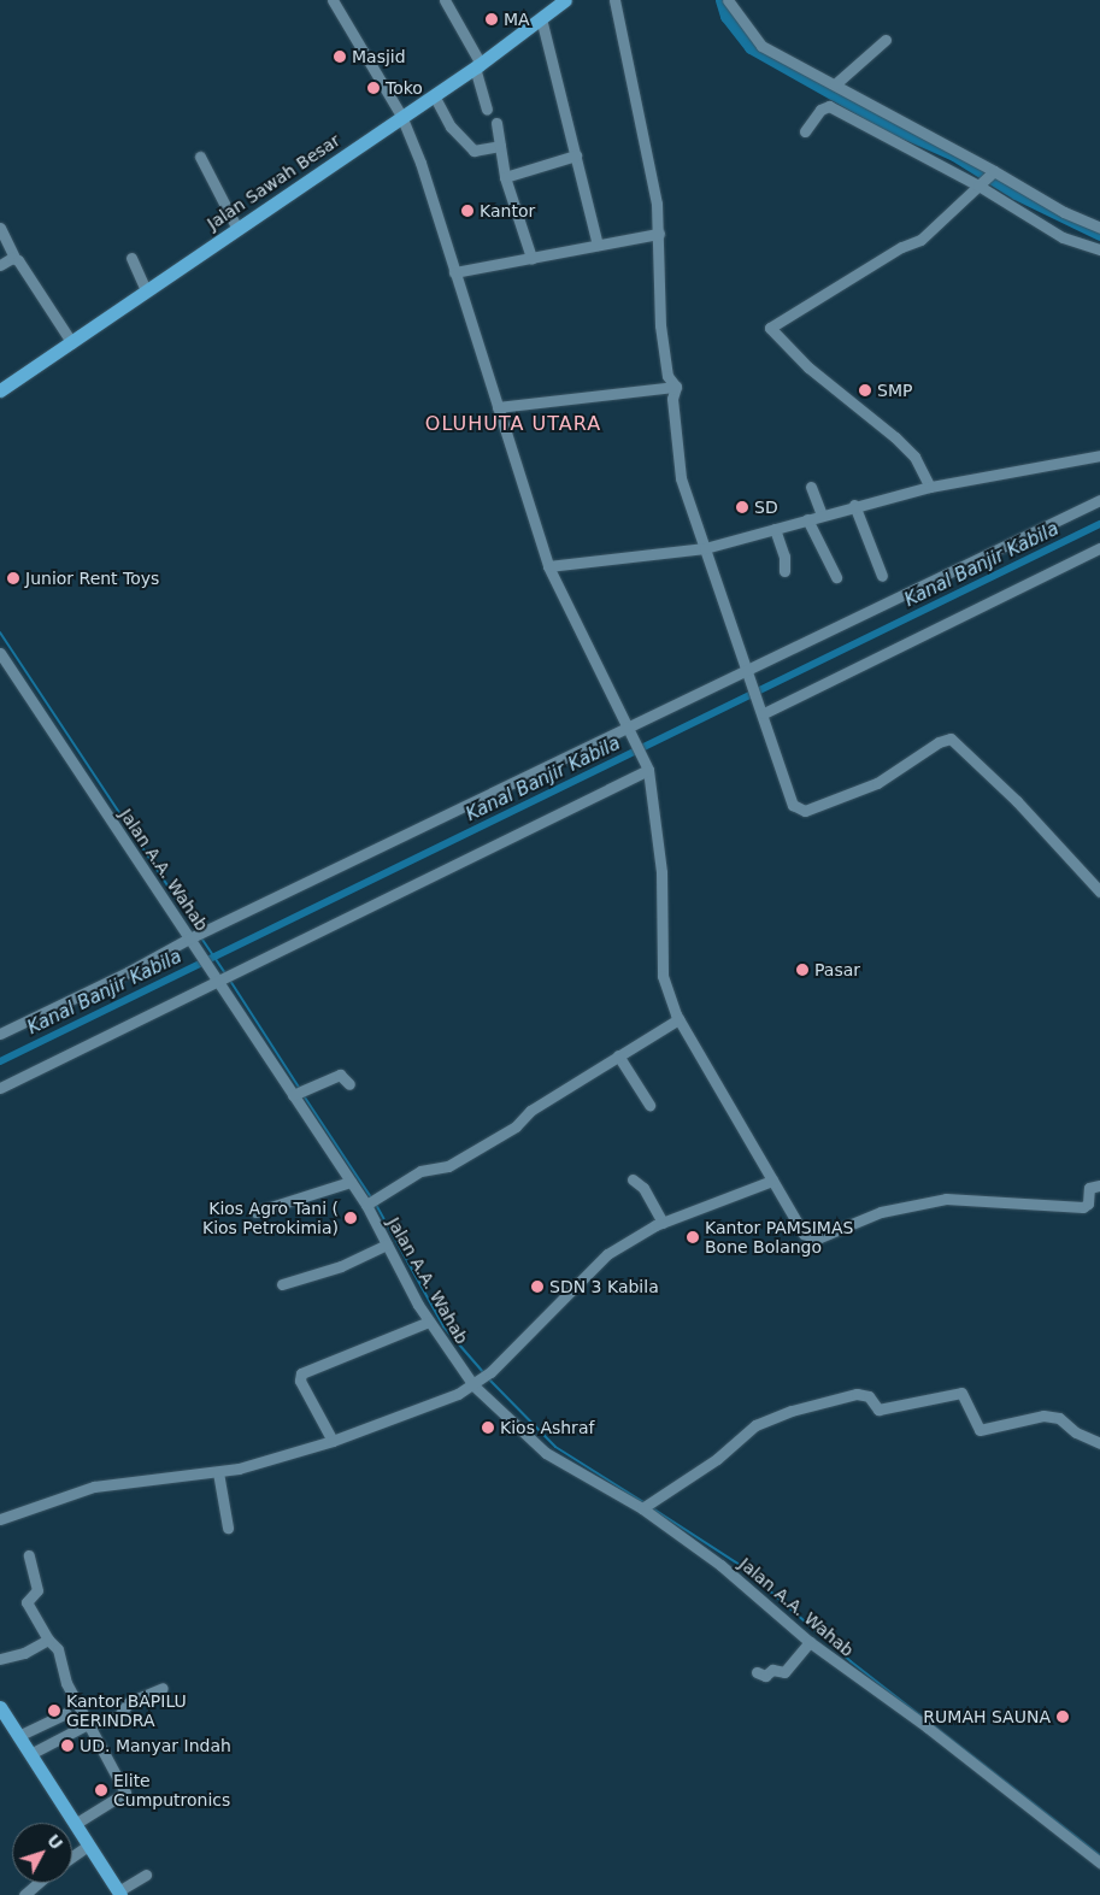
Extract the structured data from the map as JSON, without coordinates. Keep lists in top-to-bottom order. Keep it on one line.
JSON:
{"streets":{"main road":["Jalan Sawah Besar"],"street":["Jalan A.A. Wahab"]},"districts":["OLUHUTA UTARA"],"water":["Kanal Banjir Kabila"],"places":["MA","Masjid","Toko","Kantor","SMP","SD","Junior Rent Toys","Pasar","Kios Agro Tani ( Kios Petrokimia)","Kantor PAMSIMAS Bone Bolango","SDN 3 Kabila","Kios Ashraf","Kantor BAPILU GERINDRA","RUMAH SAUNA","UD. Manyar Indah","Elite Cumputronics"],"north":"top right"}
